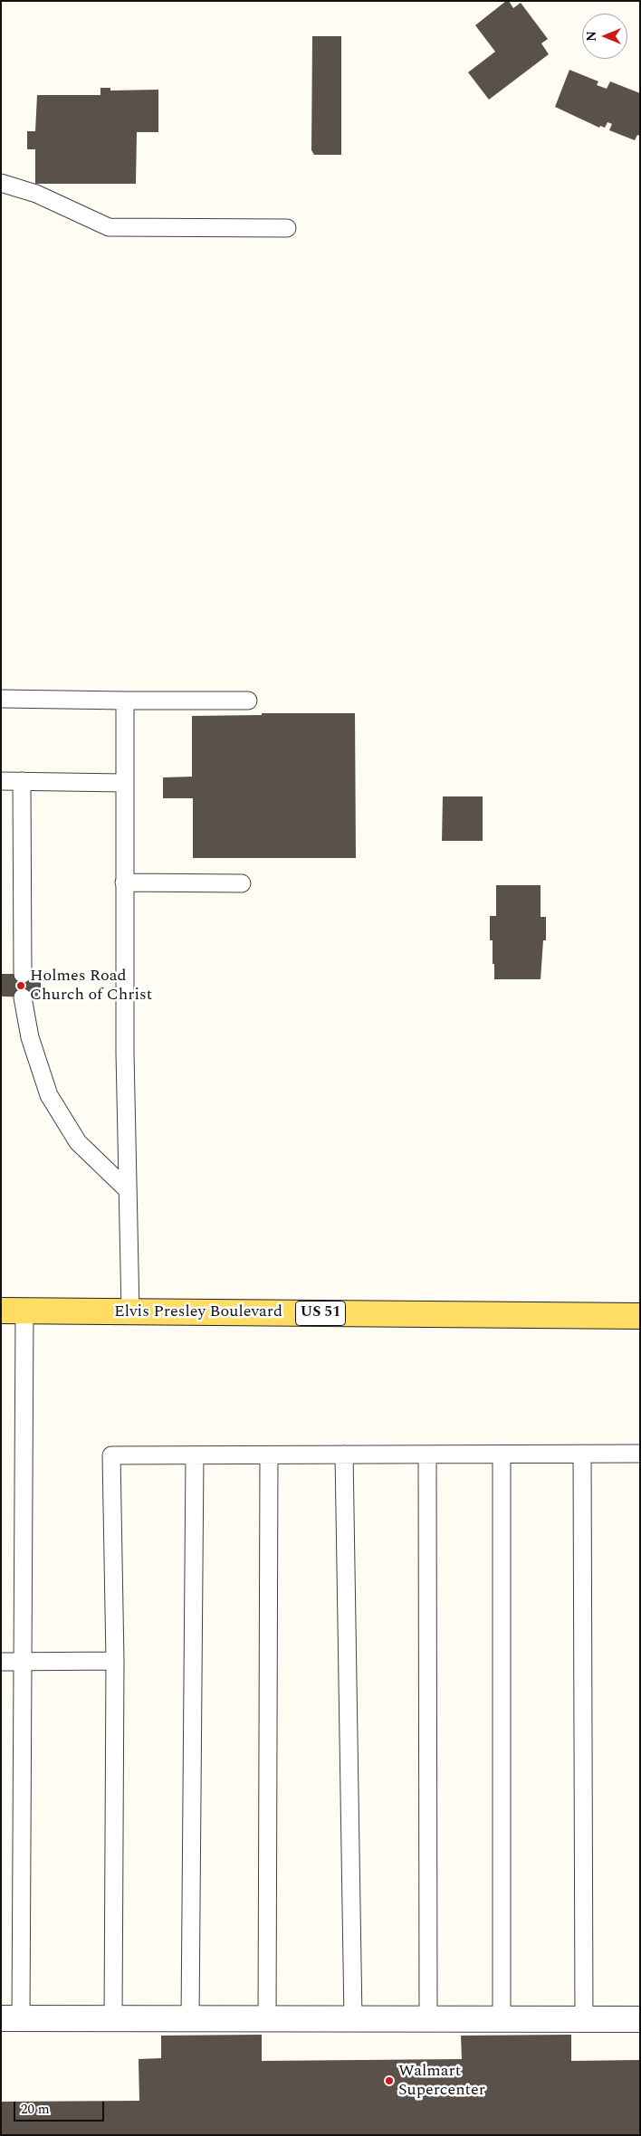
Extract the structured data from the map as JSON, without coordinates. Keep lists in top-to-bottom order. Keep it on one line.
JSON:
{"streets":{"main road":["Elvis Presley Boulevard","US 51"]},"places":["Holmes Road Church of Christ","Walmart Supercenter"],"scale_bar":"20 m","north":"left"}
